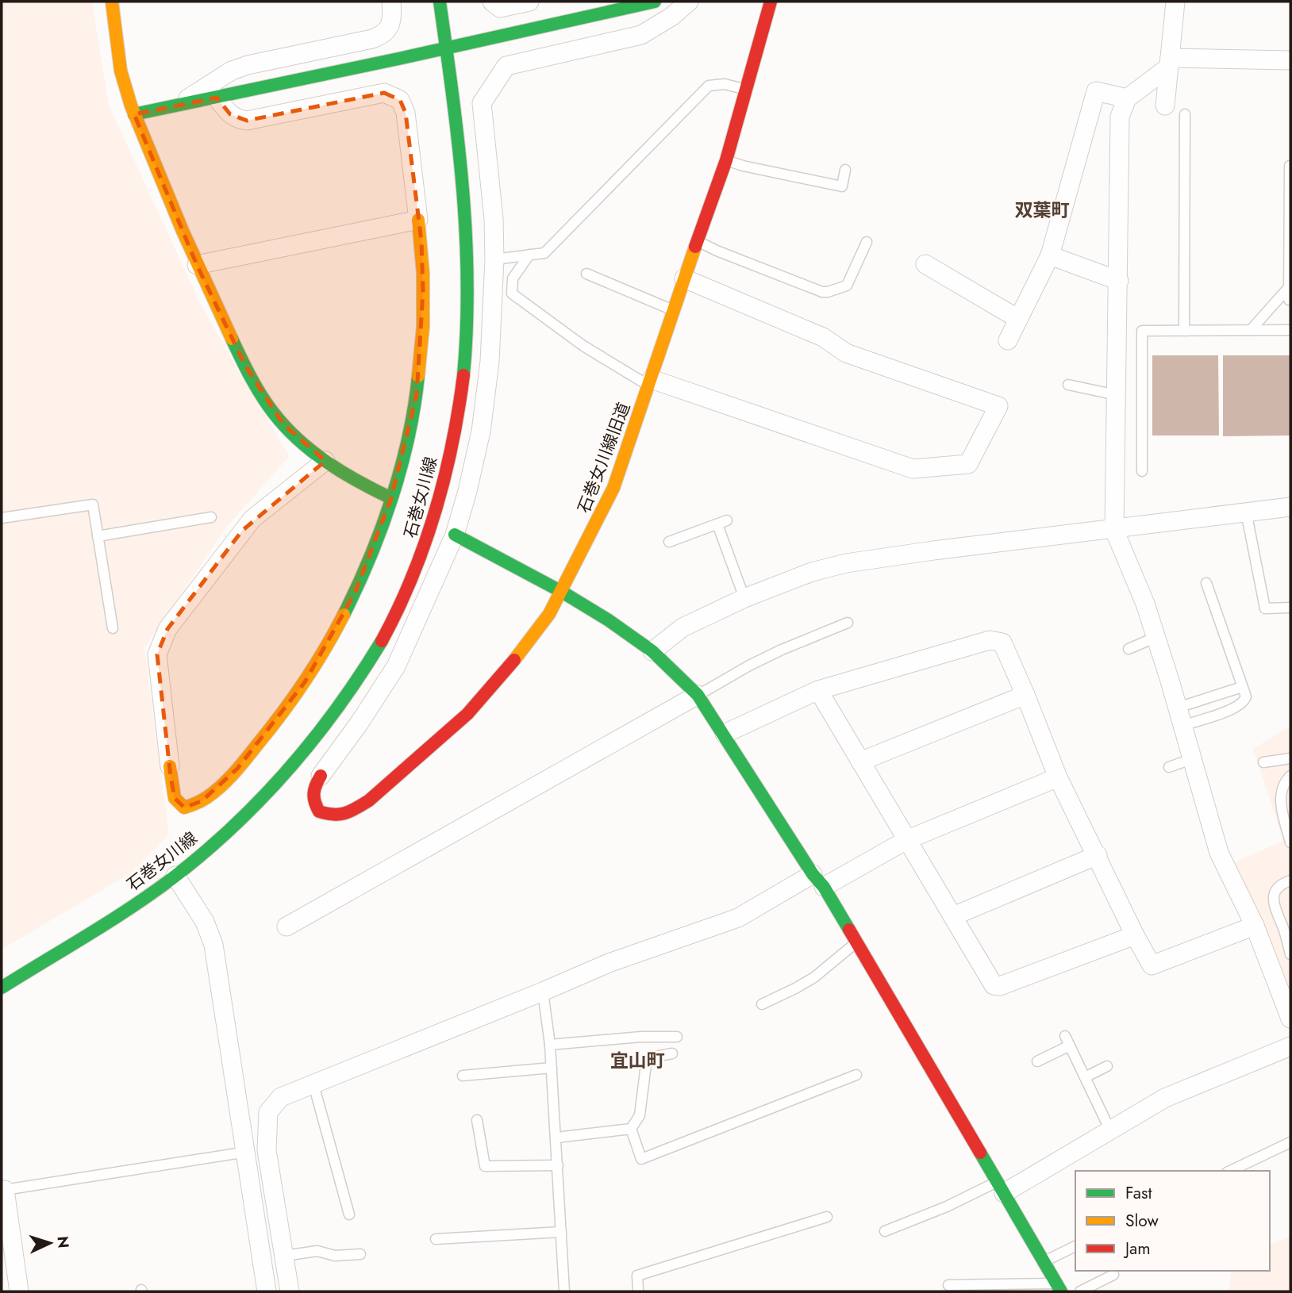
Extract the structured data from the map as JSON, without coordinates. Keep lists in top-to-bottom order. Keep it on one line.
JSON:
{"streets":{"street":["石巻女川線旧道","石巻女川線"]},"districts":["双葉町","宜山町"],"legend":["Fast","Slow","Jam"],"north":"right"}
